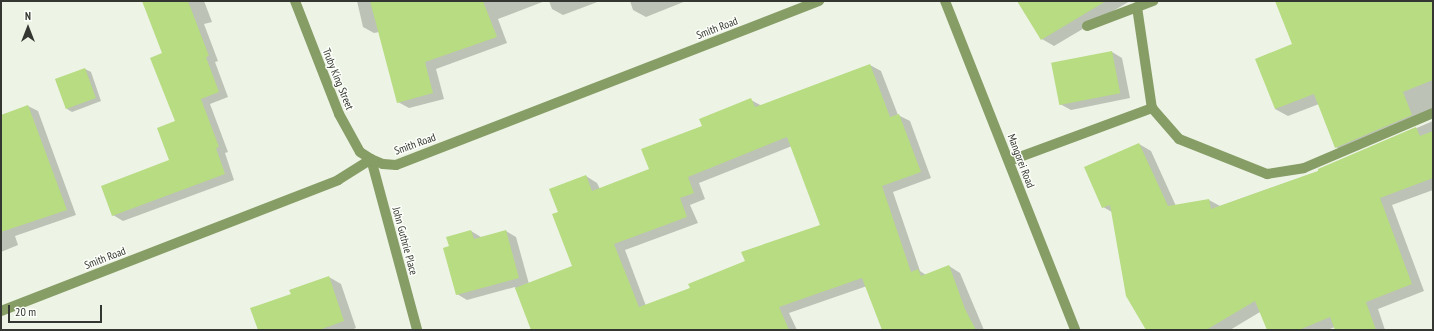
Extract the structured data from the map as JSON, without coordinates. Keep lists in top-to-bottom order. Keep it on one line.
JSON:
{"streets":{"street":["Smith Road","Truby King Street","Mangorei Road","John Guthrie Place"]},"crossings":[["Smith Road","Truby King Street"],["Smith Road","John Guthrie Place"],["Truby King Street","John Guthrie Place"]],"scale_bar":"20 m","north":"top"}
